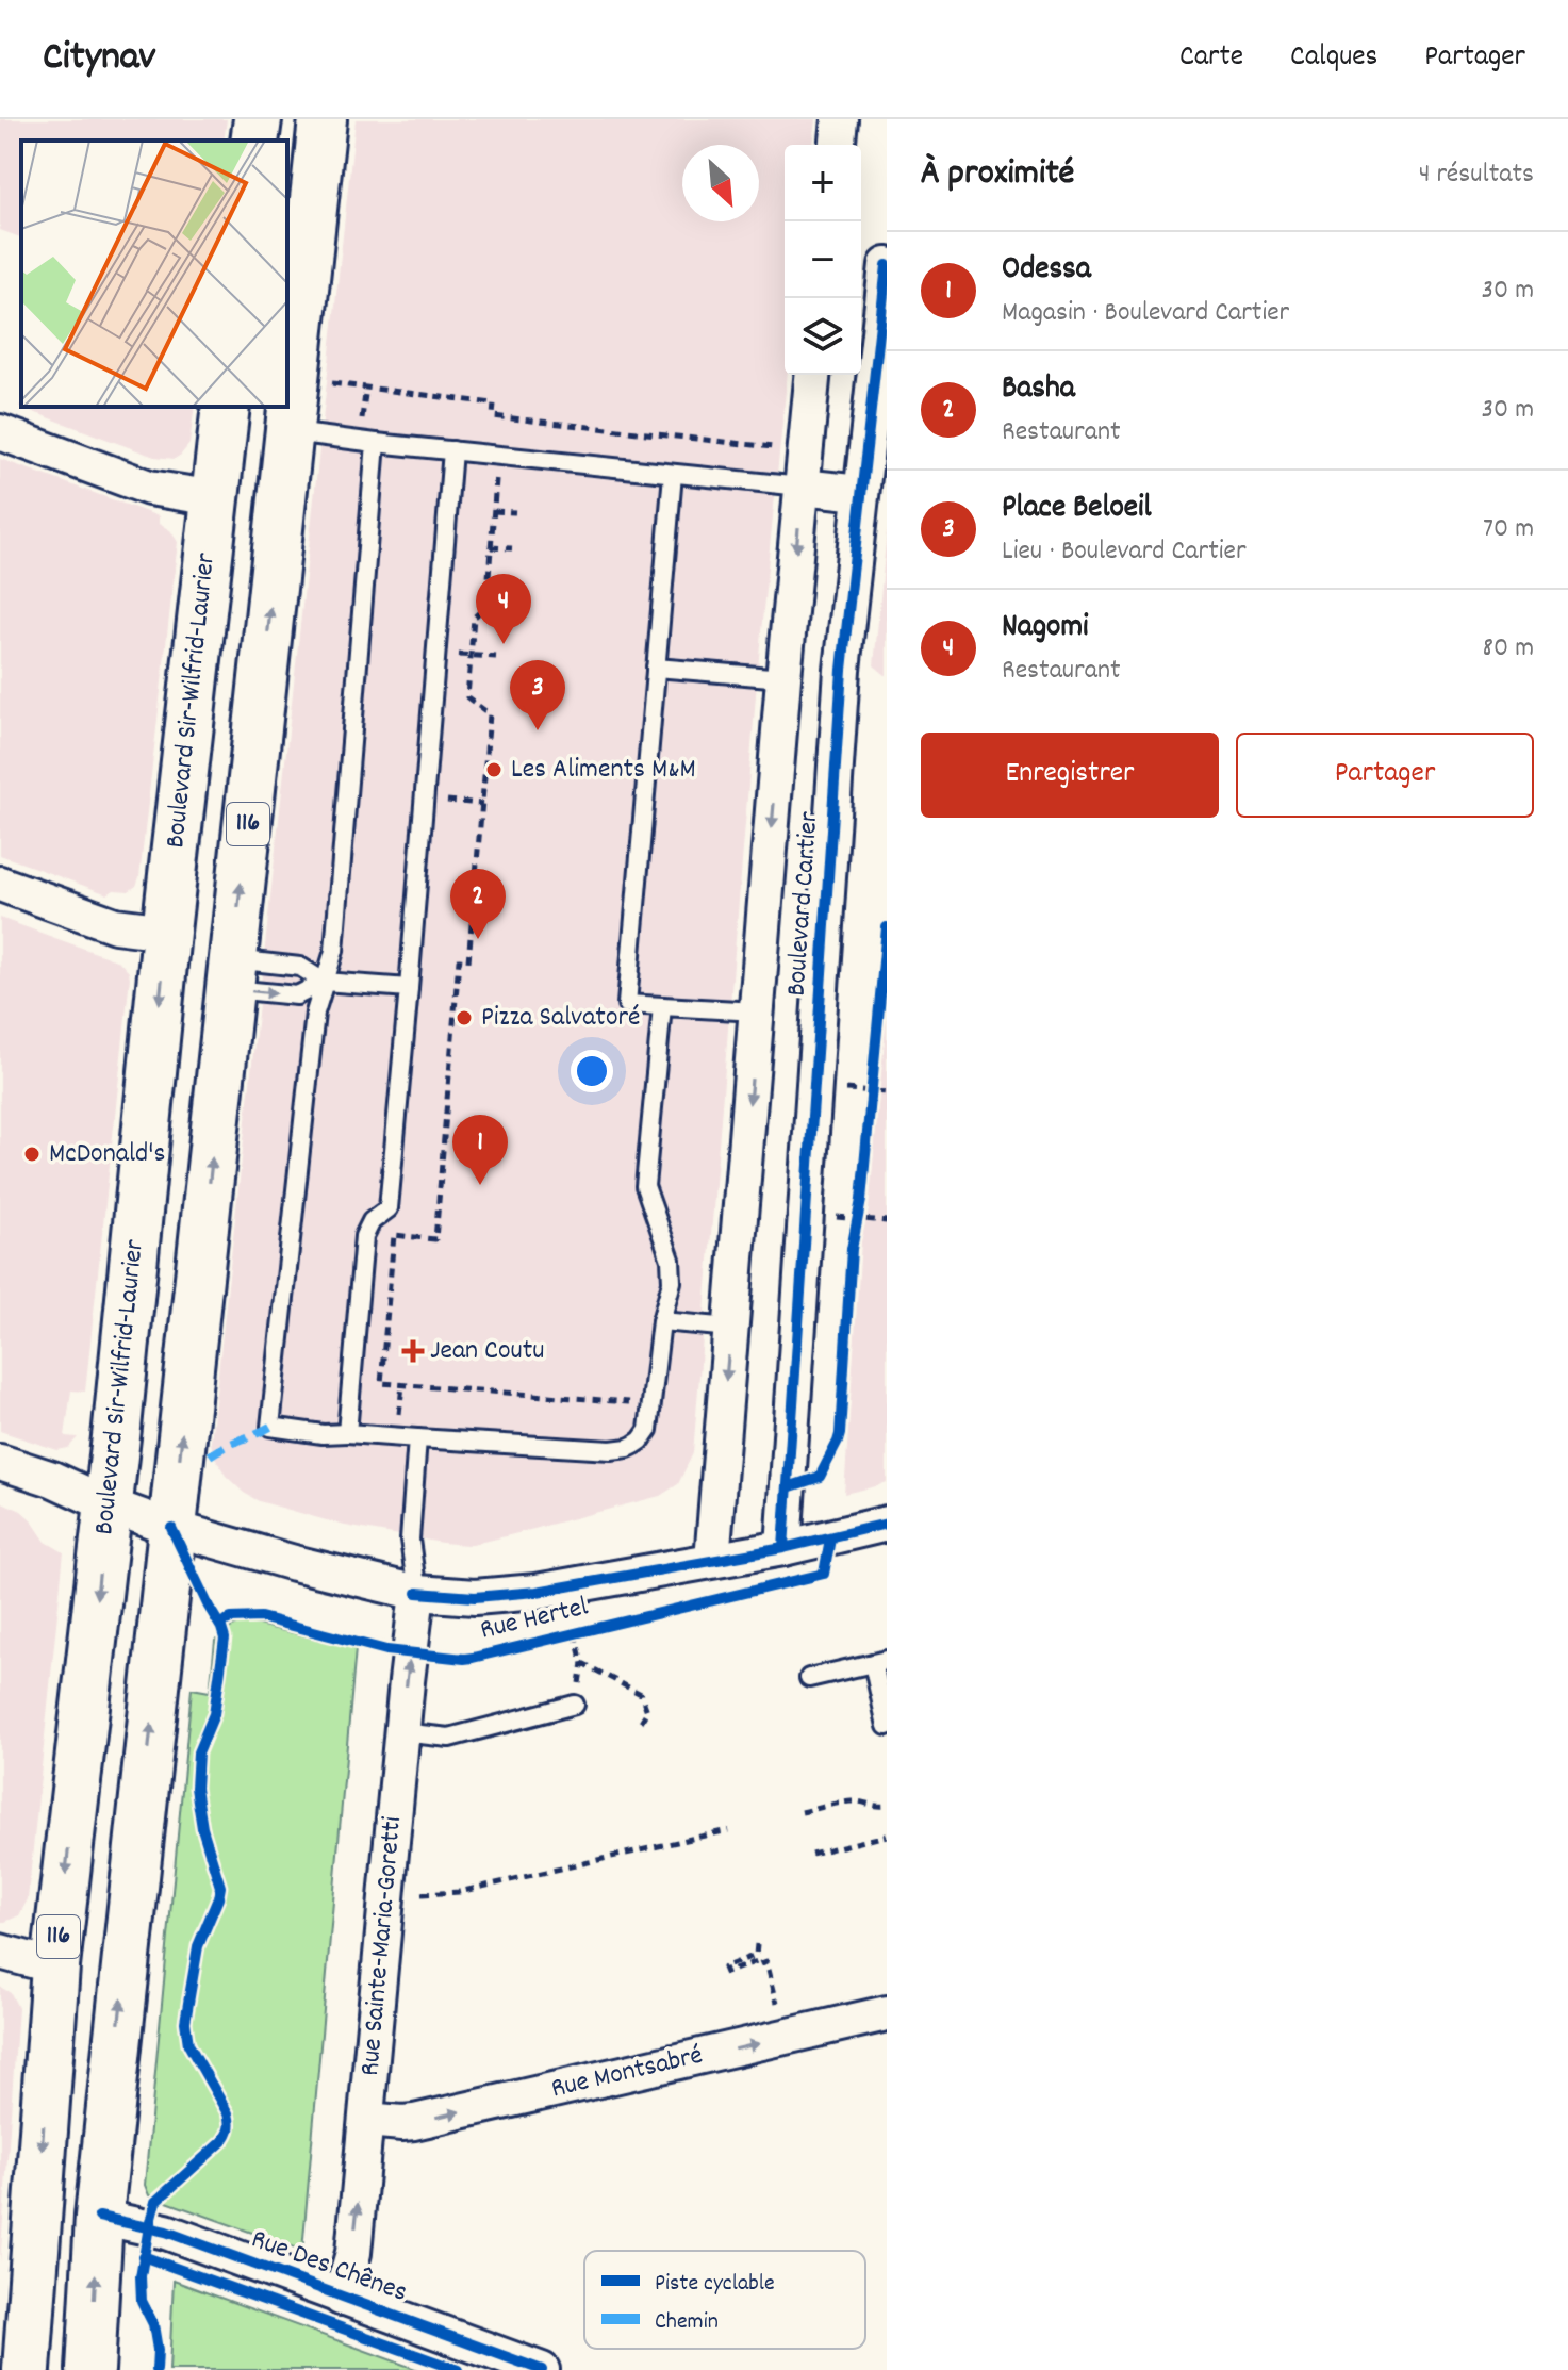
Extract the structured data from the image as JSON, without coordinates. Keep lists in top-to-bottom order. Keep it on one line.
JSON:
{"streets":{"main road":["Boulevard Sir-Wilfrid-Laurier","116"],"street":["Boulevard Cartier","Rue Hertel","Rue Sainte-Maria-Goretti","Rue Montsabré","Rue Des Chênes"]},"crossings":[["Boulevard Sir-Wilfrid-Laurier","Rue Hertel"],["116","Rue Hertel"],["116","Rue Des Chênes"],["Boulevard Cartier","Rue Hertel"],["Rue Hertel","Rue Sainte-Maria-Goretti"],["Rue Sainte-Maria-Goretti","Rue Montsabré"],["Rue Sainte-Maria-Goretti","Rue Des Chênes"]],"one_way":["Rue Sainte-Maria-Goretti","Rue Montsabré"],"places":{"other":["Les Aliments M&M","Pizza Salvatoré","McDonald's"],"health":["Jean Coutu"]},"legend":["Piste cyclable","Chemin"],"north":"bottom right","page":{"header":"Citynav","nav":["Carte","Calques","Partager"],"heading":["À proximité","4 résultats"],"map_buttons":["+","−"],"list":[{"mark":"1","name":"Odessa","note":"Magasin · Boulevard Cartier","value":"30 m"},{"mark":"2","name":"Basha","note":"Restaurant","value":"30 m"},{"mark":"3","name":"Place Beloeil","note":"Lieu · Boulevard Cartier","value":"70 m"},{"mark":"4","name":"Nagomi","note":"Restaurant","value":"80 m"}],"pins":["4","3","2","1"],"buttons":["Enregistrer","Partager"]}}
